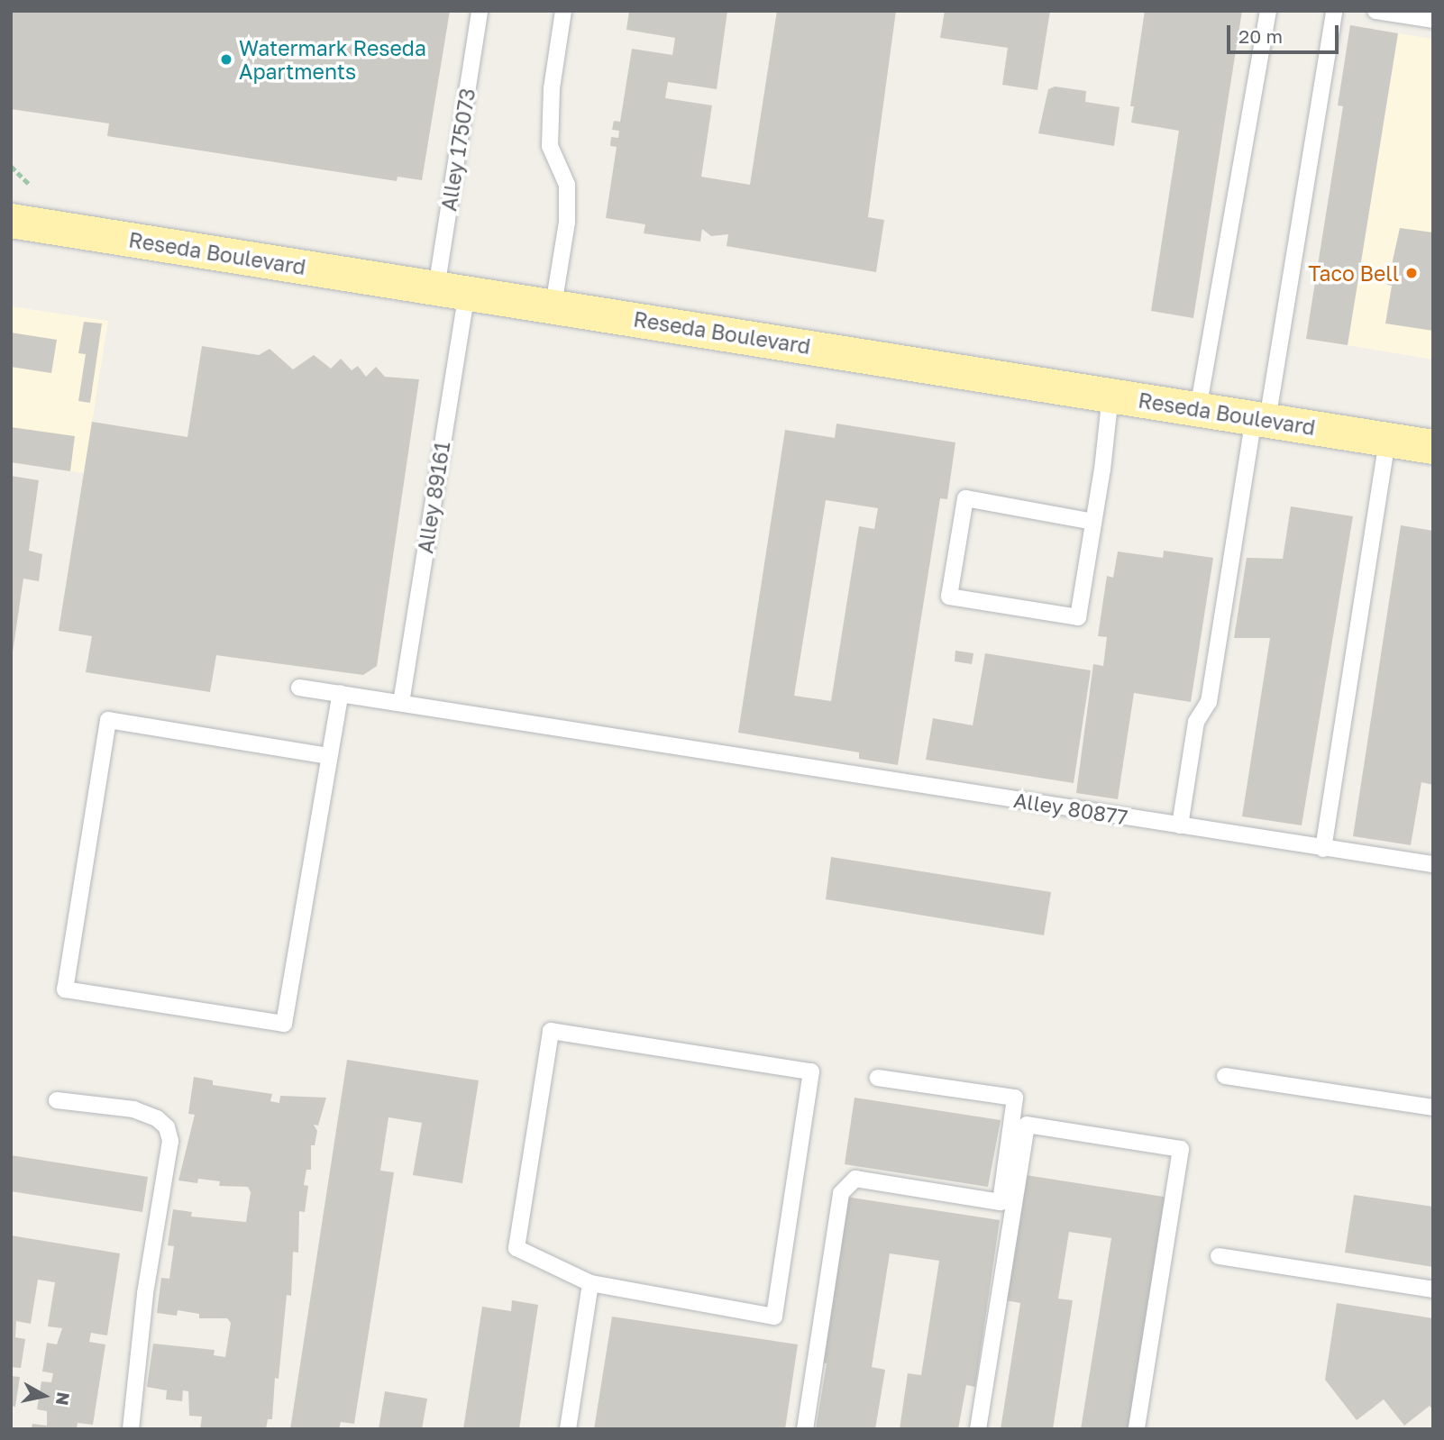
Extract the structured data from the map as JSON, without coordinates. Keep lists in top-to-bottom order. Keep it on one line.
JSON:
{"streets":{"main road":["Reseda Boulevard"],"lane":["Alley 175073","Alley 89161","Alley 80877"]},"crossings":[["Alley 175073","Reseda Boulevard"],["Alley 175073","Alley 89161"],["Reseda Boulevard","Alley 89161"],["Alley 89161","Alley 80877"]],"places":["Watermark Reseda Apartments","Taco Bell"],"scale_bar":"20 m","north":"right"}
